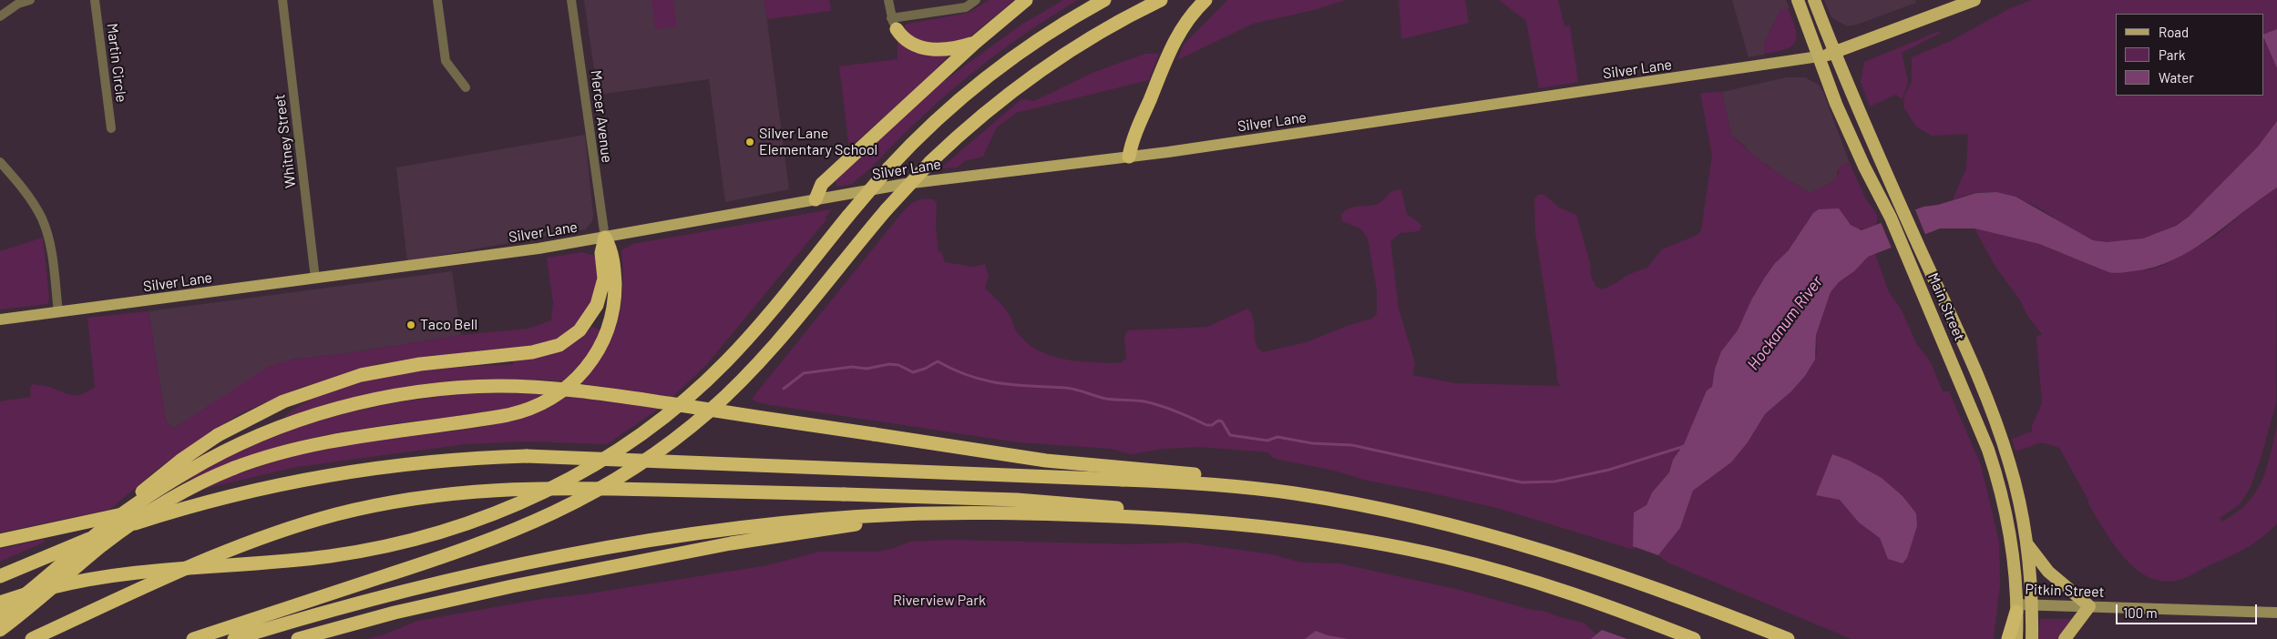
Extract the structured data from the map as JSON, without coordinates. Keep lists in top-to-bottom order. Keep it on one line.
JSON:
{"streets":{"highway":["Main Street"],"main road":["Silver Lane","Pitkin Street"],"street":["Martin Circle","Mercer Avenue","Whitney Street"]},"crossings":[["Silver Lane","Mercer Avenue"],["Silver Lane","Whitney Street"],["Silver Lane","Main Street"],["Main Street","Pitkin Street"]],"water":["Hockanum River"],"parks":["Riverview Park"],"places":["Silver Lane Elementary School","Taco Bell"],"legend":["Road","Park","Water"],"scale_bar":"100 m"}
